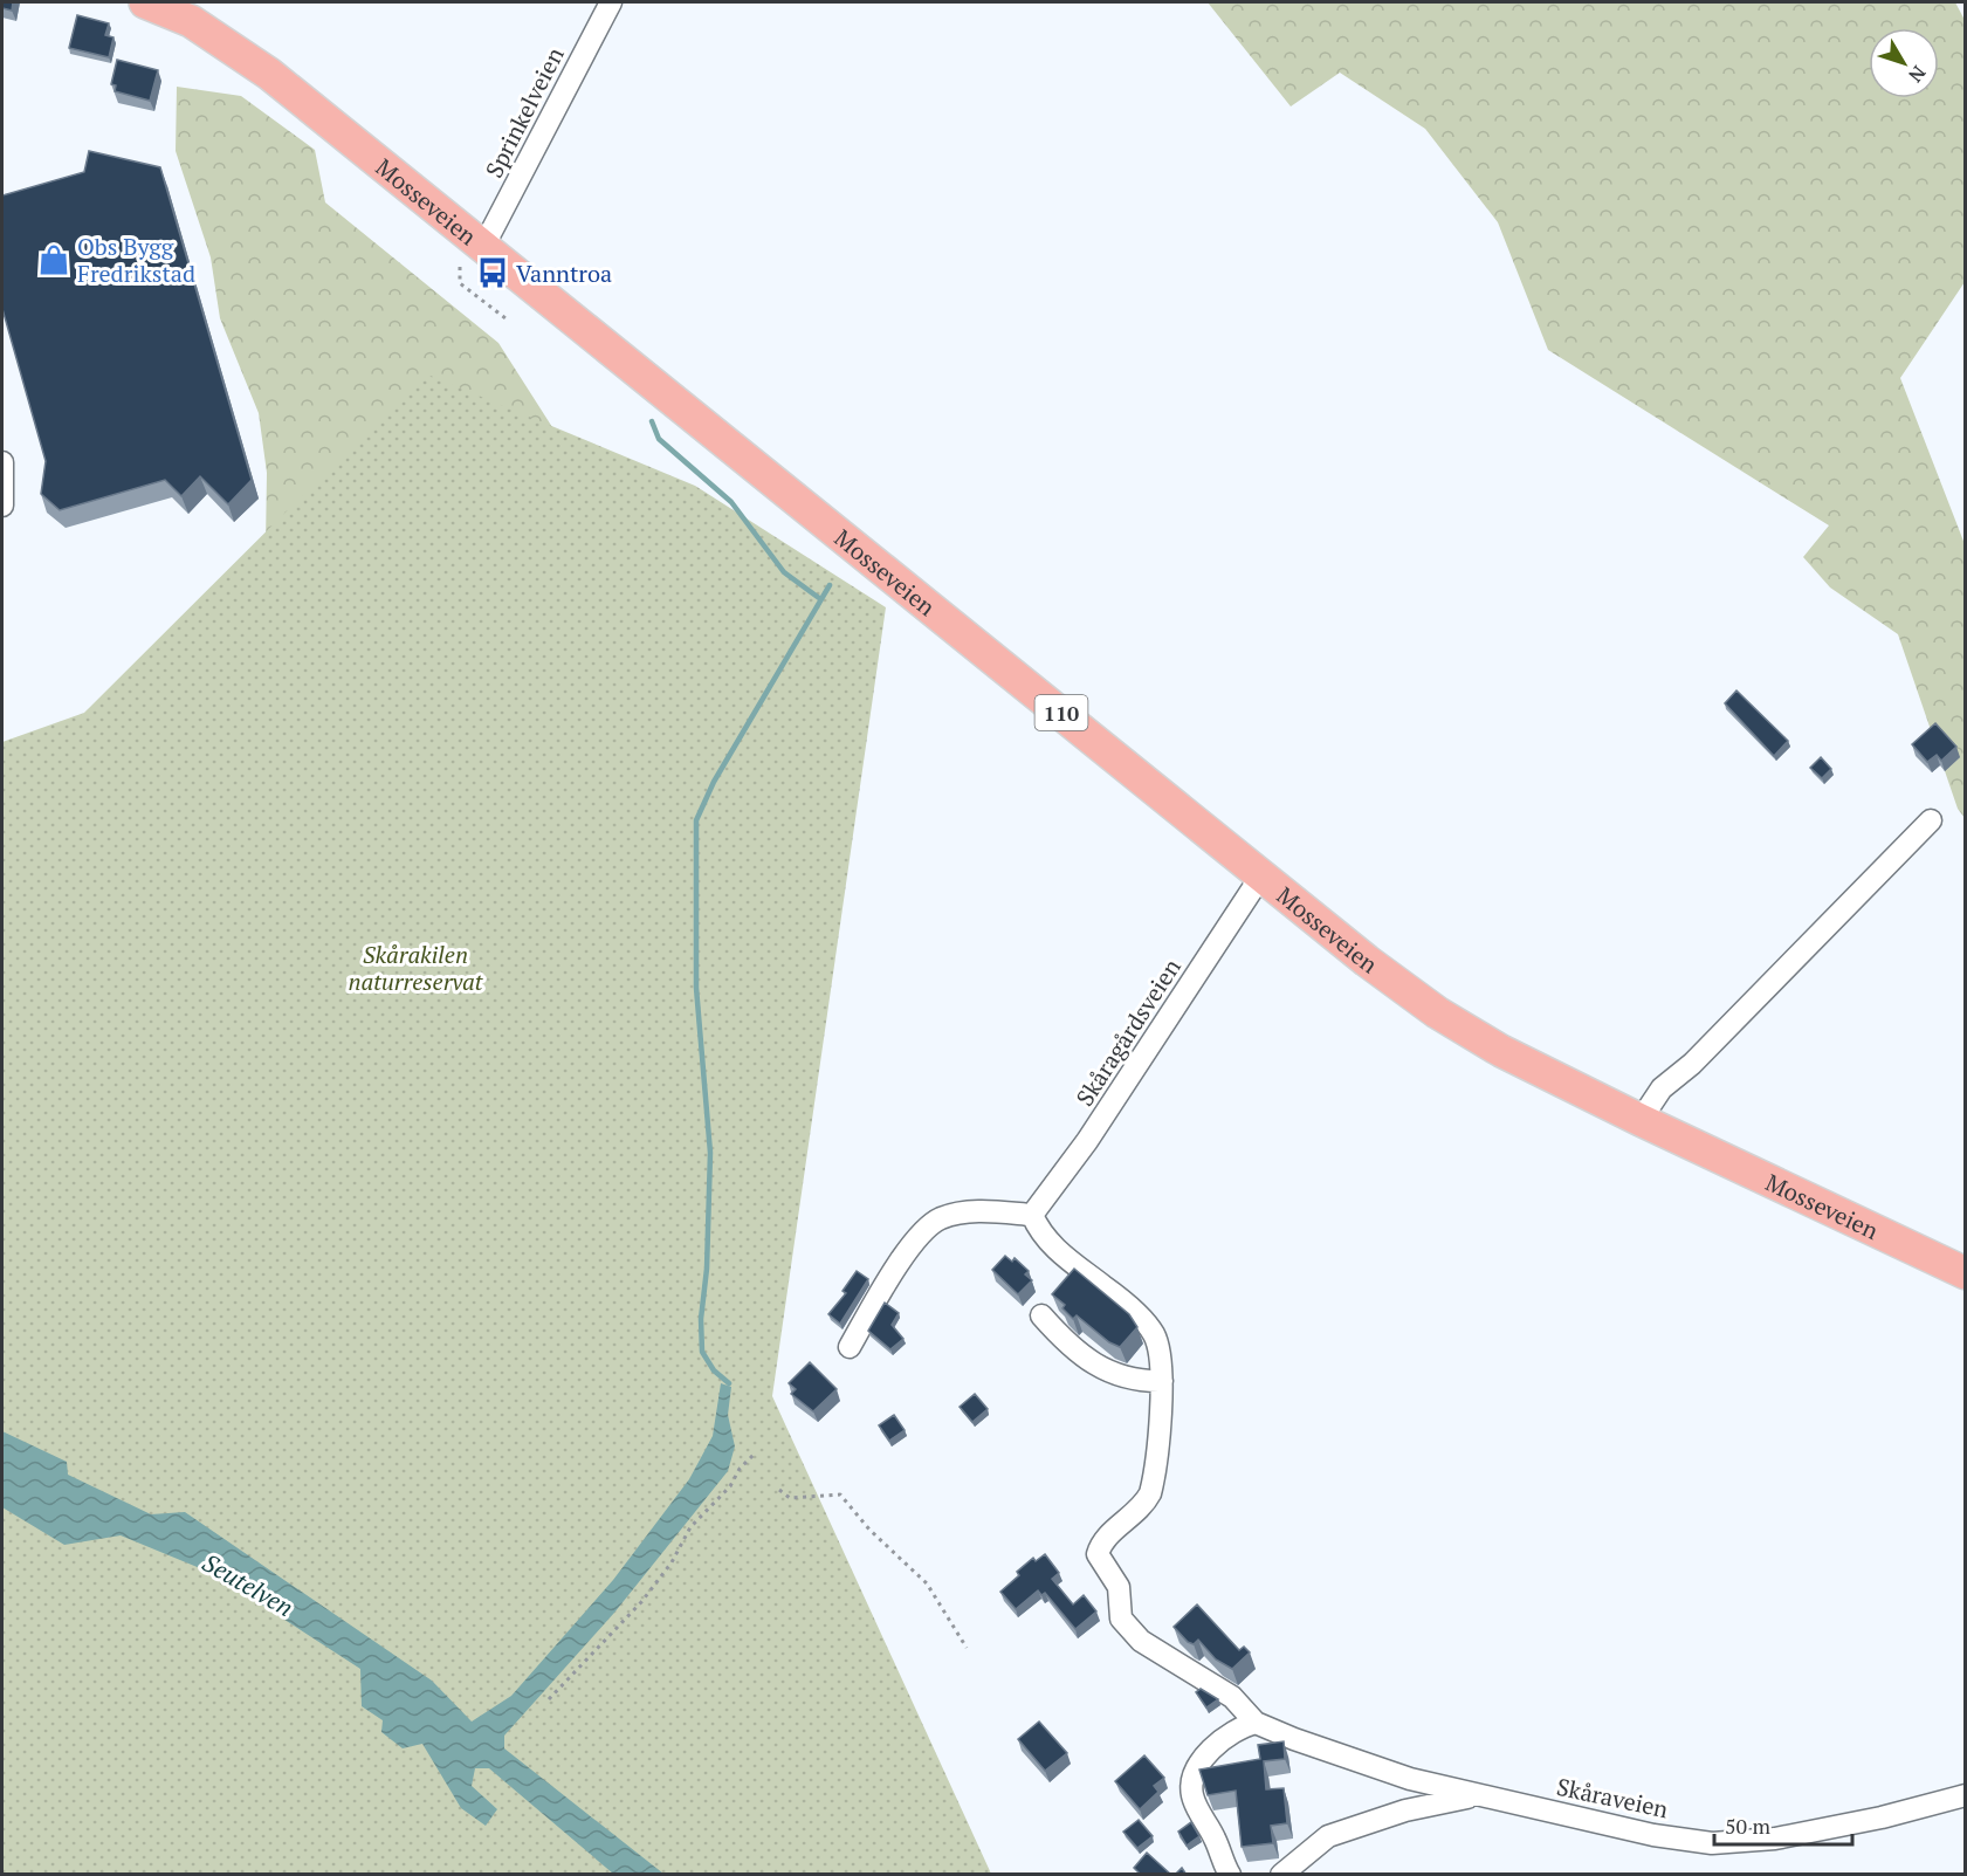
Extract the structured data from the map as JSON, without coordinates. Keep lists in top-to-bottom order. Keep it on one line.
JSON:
{"streets":{"highway":["Mosseveien","110"],"street":["Sprinkelveien","Skåragårdsveien","Skåraveien"]},"crossings":[["Sprinkelveien","Mosseveien"],["Mosseveien","Skåragårdsveien"]],"water":["Seutelven"],"parks":["Skårakilen naturreservat"],"places":{"shop":["Obs Bygg Fredrikstad"],"bus stop":["Vanntroa"]},"scale_bar":"50 m","north":"bottom right"}
